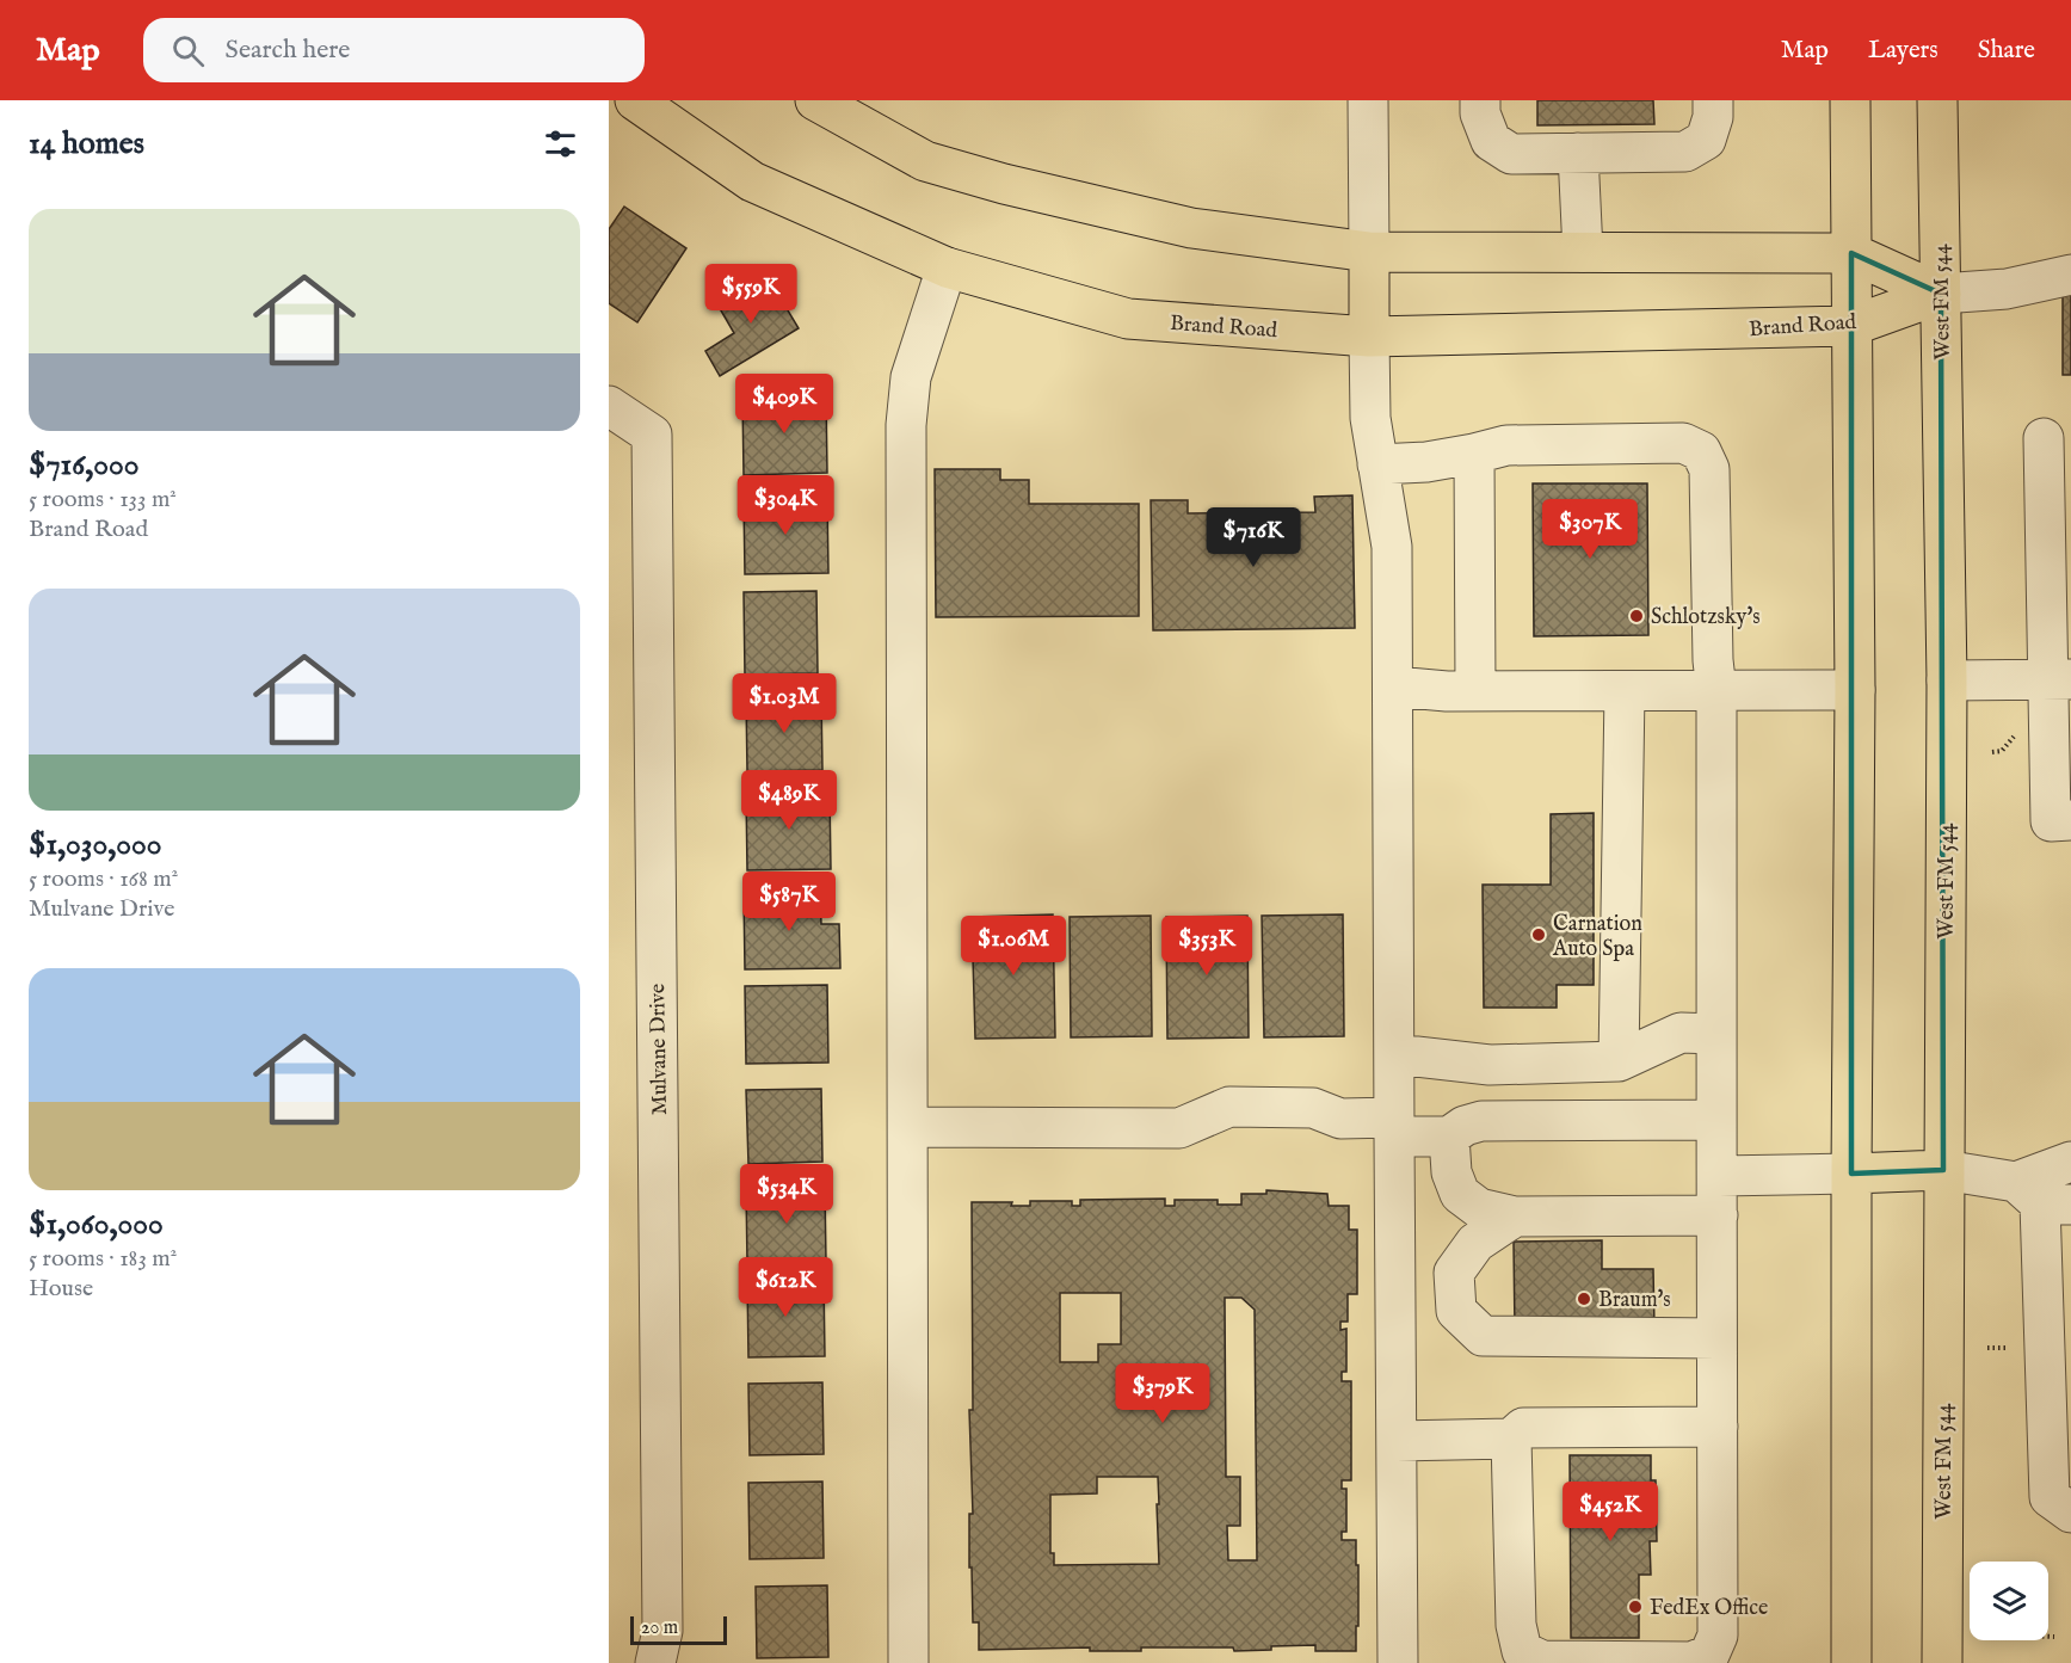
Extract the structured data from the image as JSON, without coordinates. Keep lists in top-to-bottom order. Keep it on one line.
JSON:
{"streets":{"main road":["West FM 544","Brand Road"],"street":["Mulvane Drive"]},"crossings":[["West FM 544","Brand Road"]],"places":["Schlotzsky's","Carnation Auto Spa","Braum's","FedEx Office"],"scale_bar":"20 m","page":{"header":"Map","search":"Search here","nav":["Map","Layers","Share"],"heading":"14 homes","list":[{"name":"$716,000","note":"5 rooms · 133 m² · Brand Road"},{"name":"$1,030,000","note":"5 rooms · 168 m² · Mulvane Drive"},{"name":"$1,060,000","note":"5 rooms · 183 m² · House"}],"price":["$559K","$409K","$304K","$307K","$716K","$1.03M","$489K","$587K","$1.06M","$353K","$534K","$612K","$379K","$452K"],"scale":"20 m"}}
